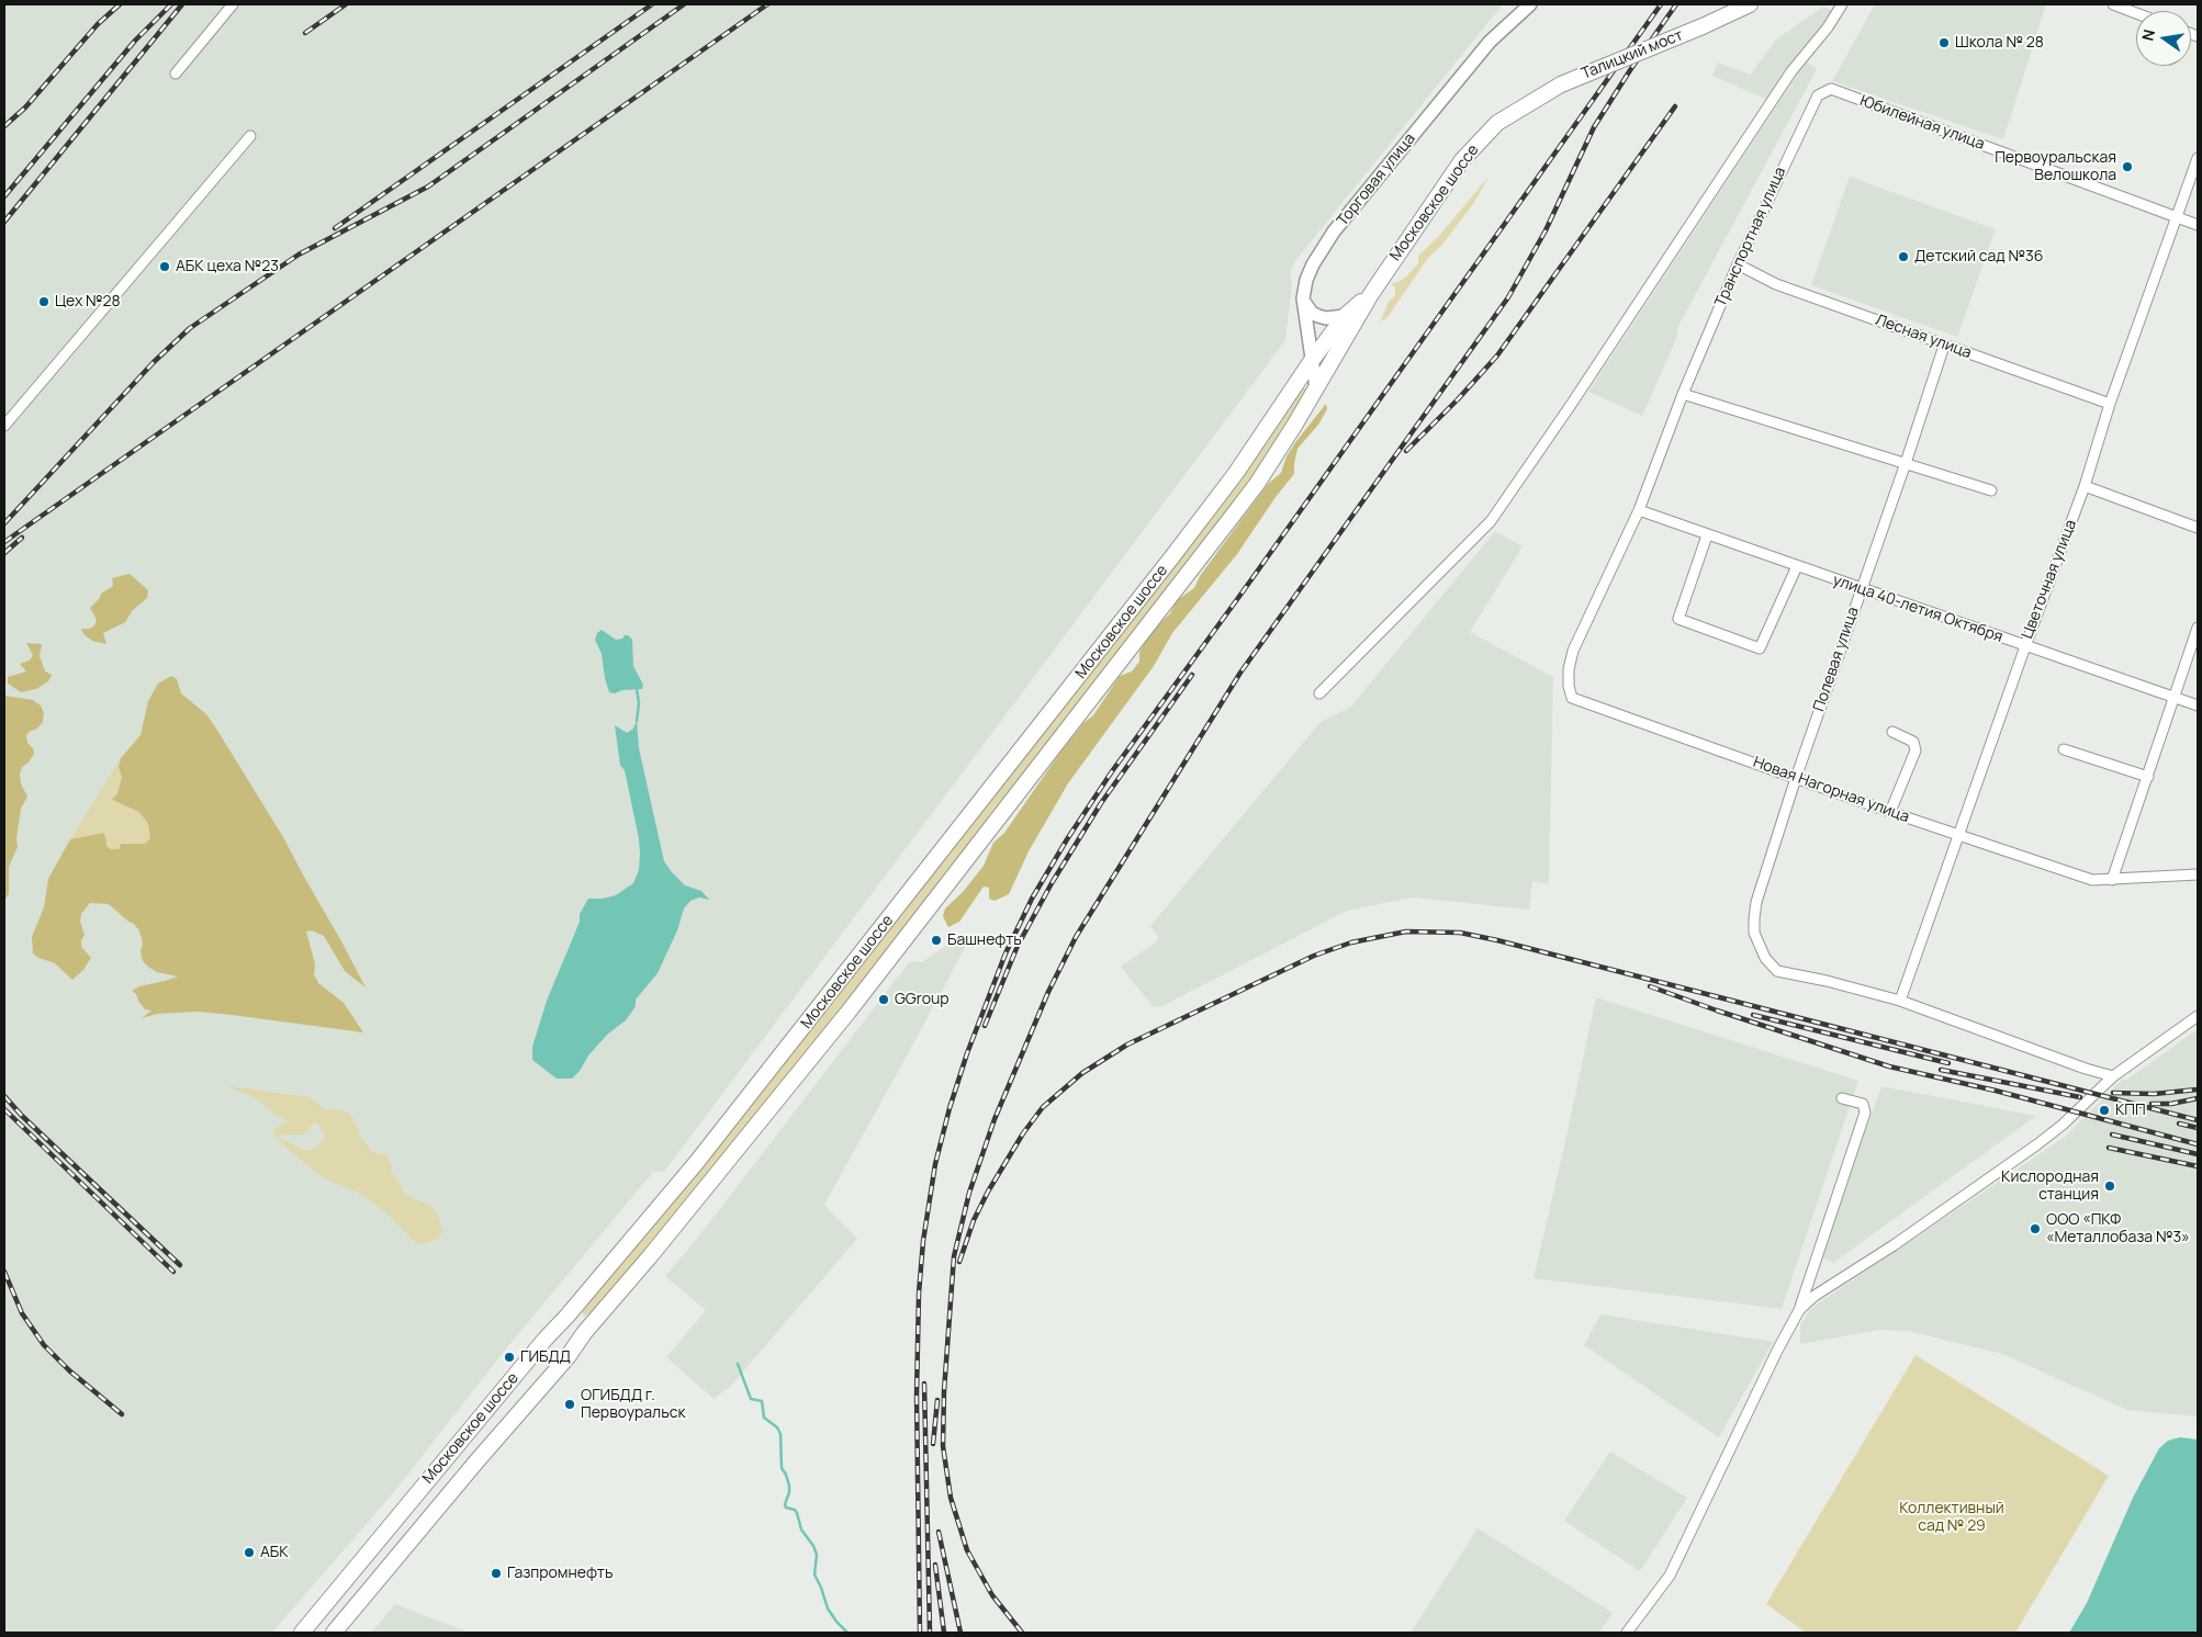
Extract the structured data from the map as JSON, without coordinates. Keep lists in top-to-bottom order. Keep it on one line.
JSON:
{"streets":{"main road":["Талицкий мост","Московское шоссе"],"street":["Юбилейная улица","Торговая улица","Транспортная улица","Лесная улица","Цветочная улица","улица 40-летия Октября","Полевая улица","Новая Нагорная улица"]},"crossings":[["Талицкий мост","Московское шоссе"],["Юбилейная улица","Транспортная улица"],["Юбилейная улица","Цветочная улица"],["Торговая улица","Московское шоссе"],["Транспортная улица","Лесная улица"],["Транспортная улица","улица 40-летия Октября"],["Транспортная улица","Новая Нагорная улица"],["Лесная улица","Цветочная улица"],["Лесная улица","Полевая улица"],["Цветочная улица","улица 40-летия Октября"],["Цветочная улица","Полевая улица"],["Цветочная улица","Новая Нагорная улица"],["улица 40-летия Октября","Полевая улица"],["Полевая улица","Новая Нагорная улица"]],"parks":["Коллективный сад № 29"],"places":["Школа № 28","Первоуральская Велошкола","Детский сад №36","АБК цеха №23","Цех №28","Башнефть","GGroup","КПП","Кислородная станция","ООО «ПКФ «Металлобаза №3»","ГИБДД","ОГИБДД г. Первоуральск","АБК","Газпромнефть"],"north":"left"}
